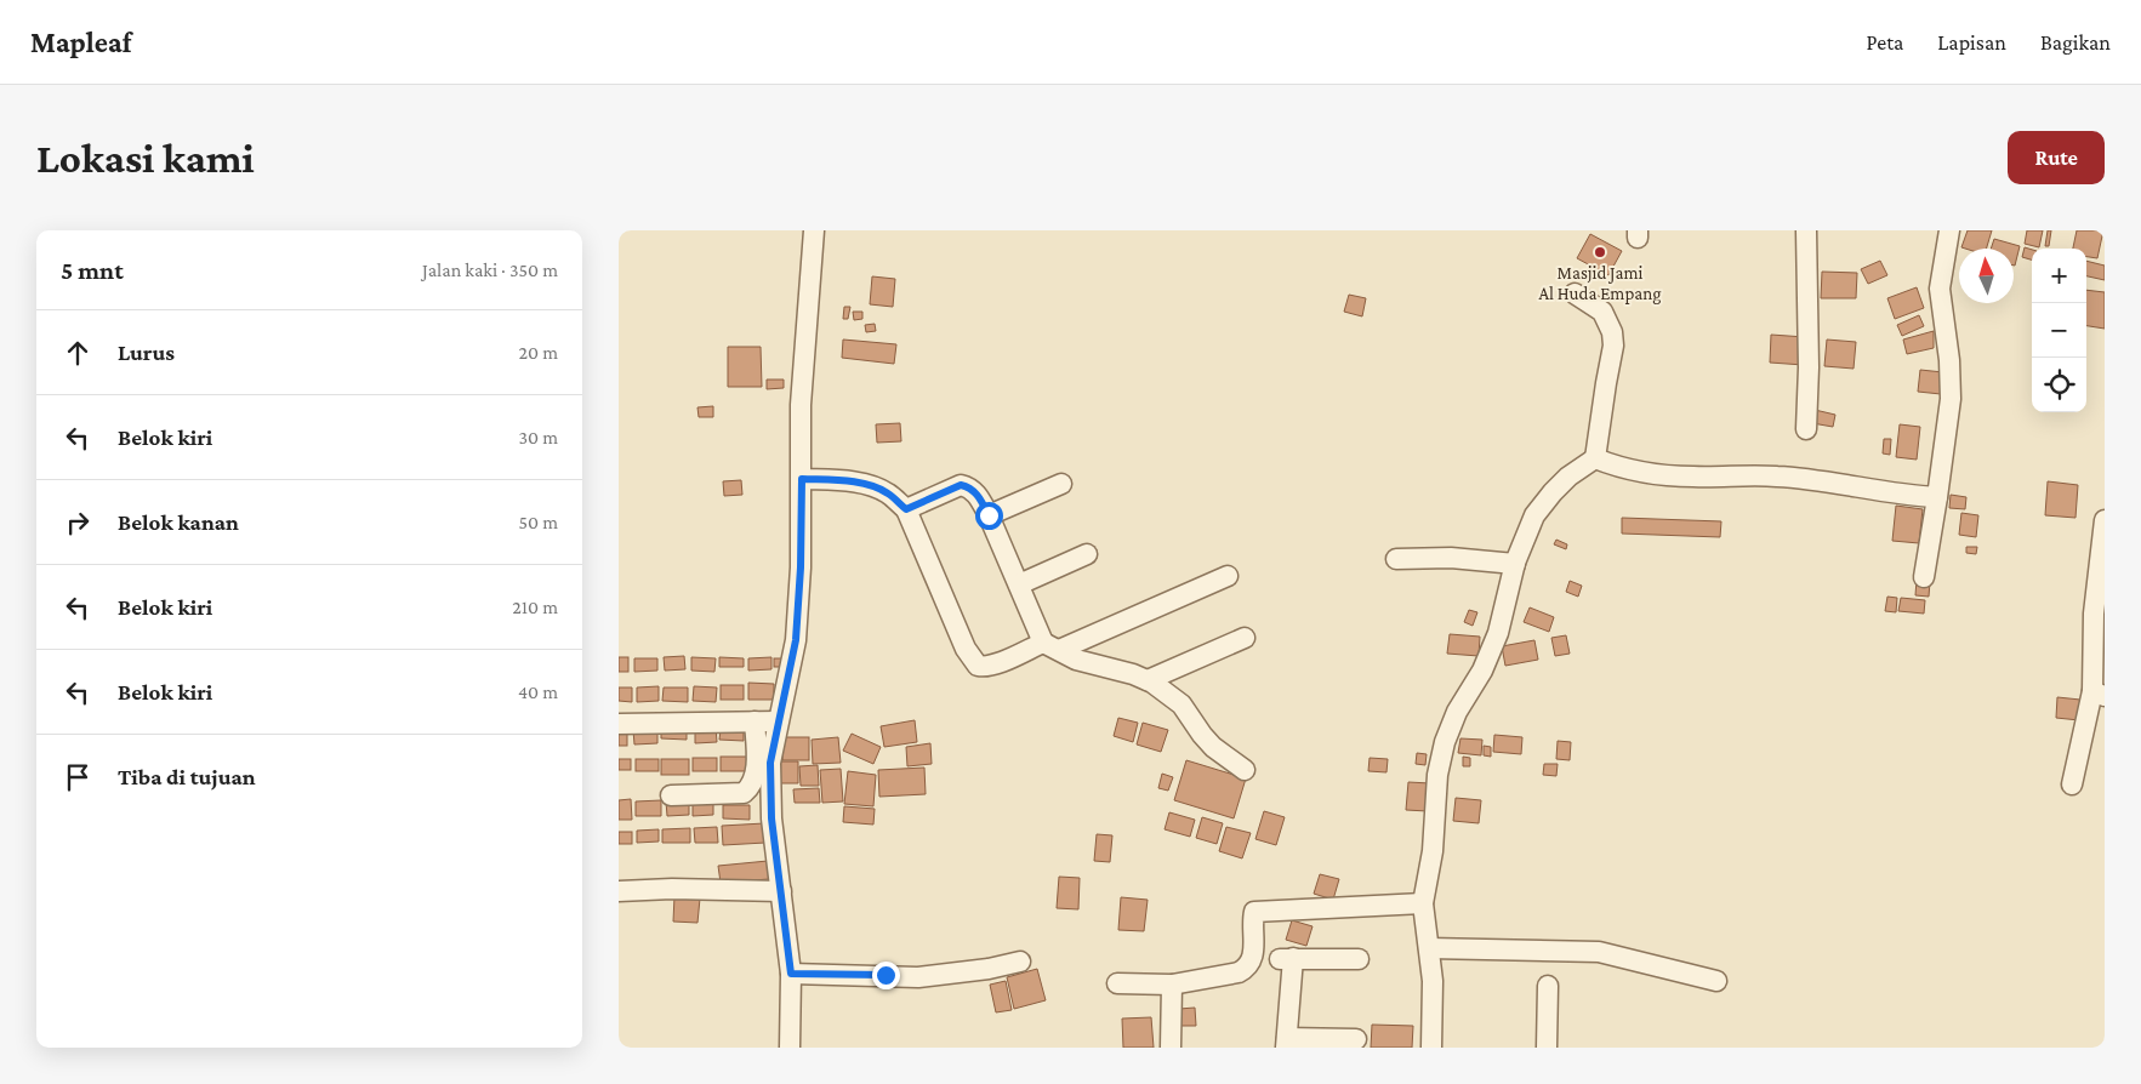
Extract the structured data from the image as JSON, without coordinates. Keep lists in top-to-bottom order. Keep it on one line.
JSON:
{"places":["Masjid Jami Al Huda Empang"],"north":"top","page":{"header":"Mapleaf","nav":["Peta","Lapisan","Bagikan"],"buttons":"Rute","title":"Lokasi kami","heading":["5 mnt","Jalan kaki · 350 m"],"map_buttons":["+","−"],"list":[["Lurus","20 m"],["Belok kiri","30 m"],["Belok kanan","50 m"],["Belok kiri","210 m"],["Belok kiri","40 m"],"Tiba di tujuan"]}}
